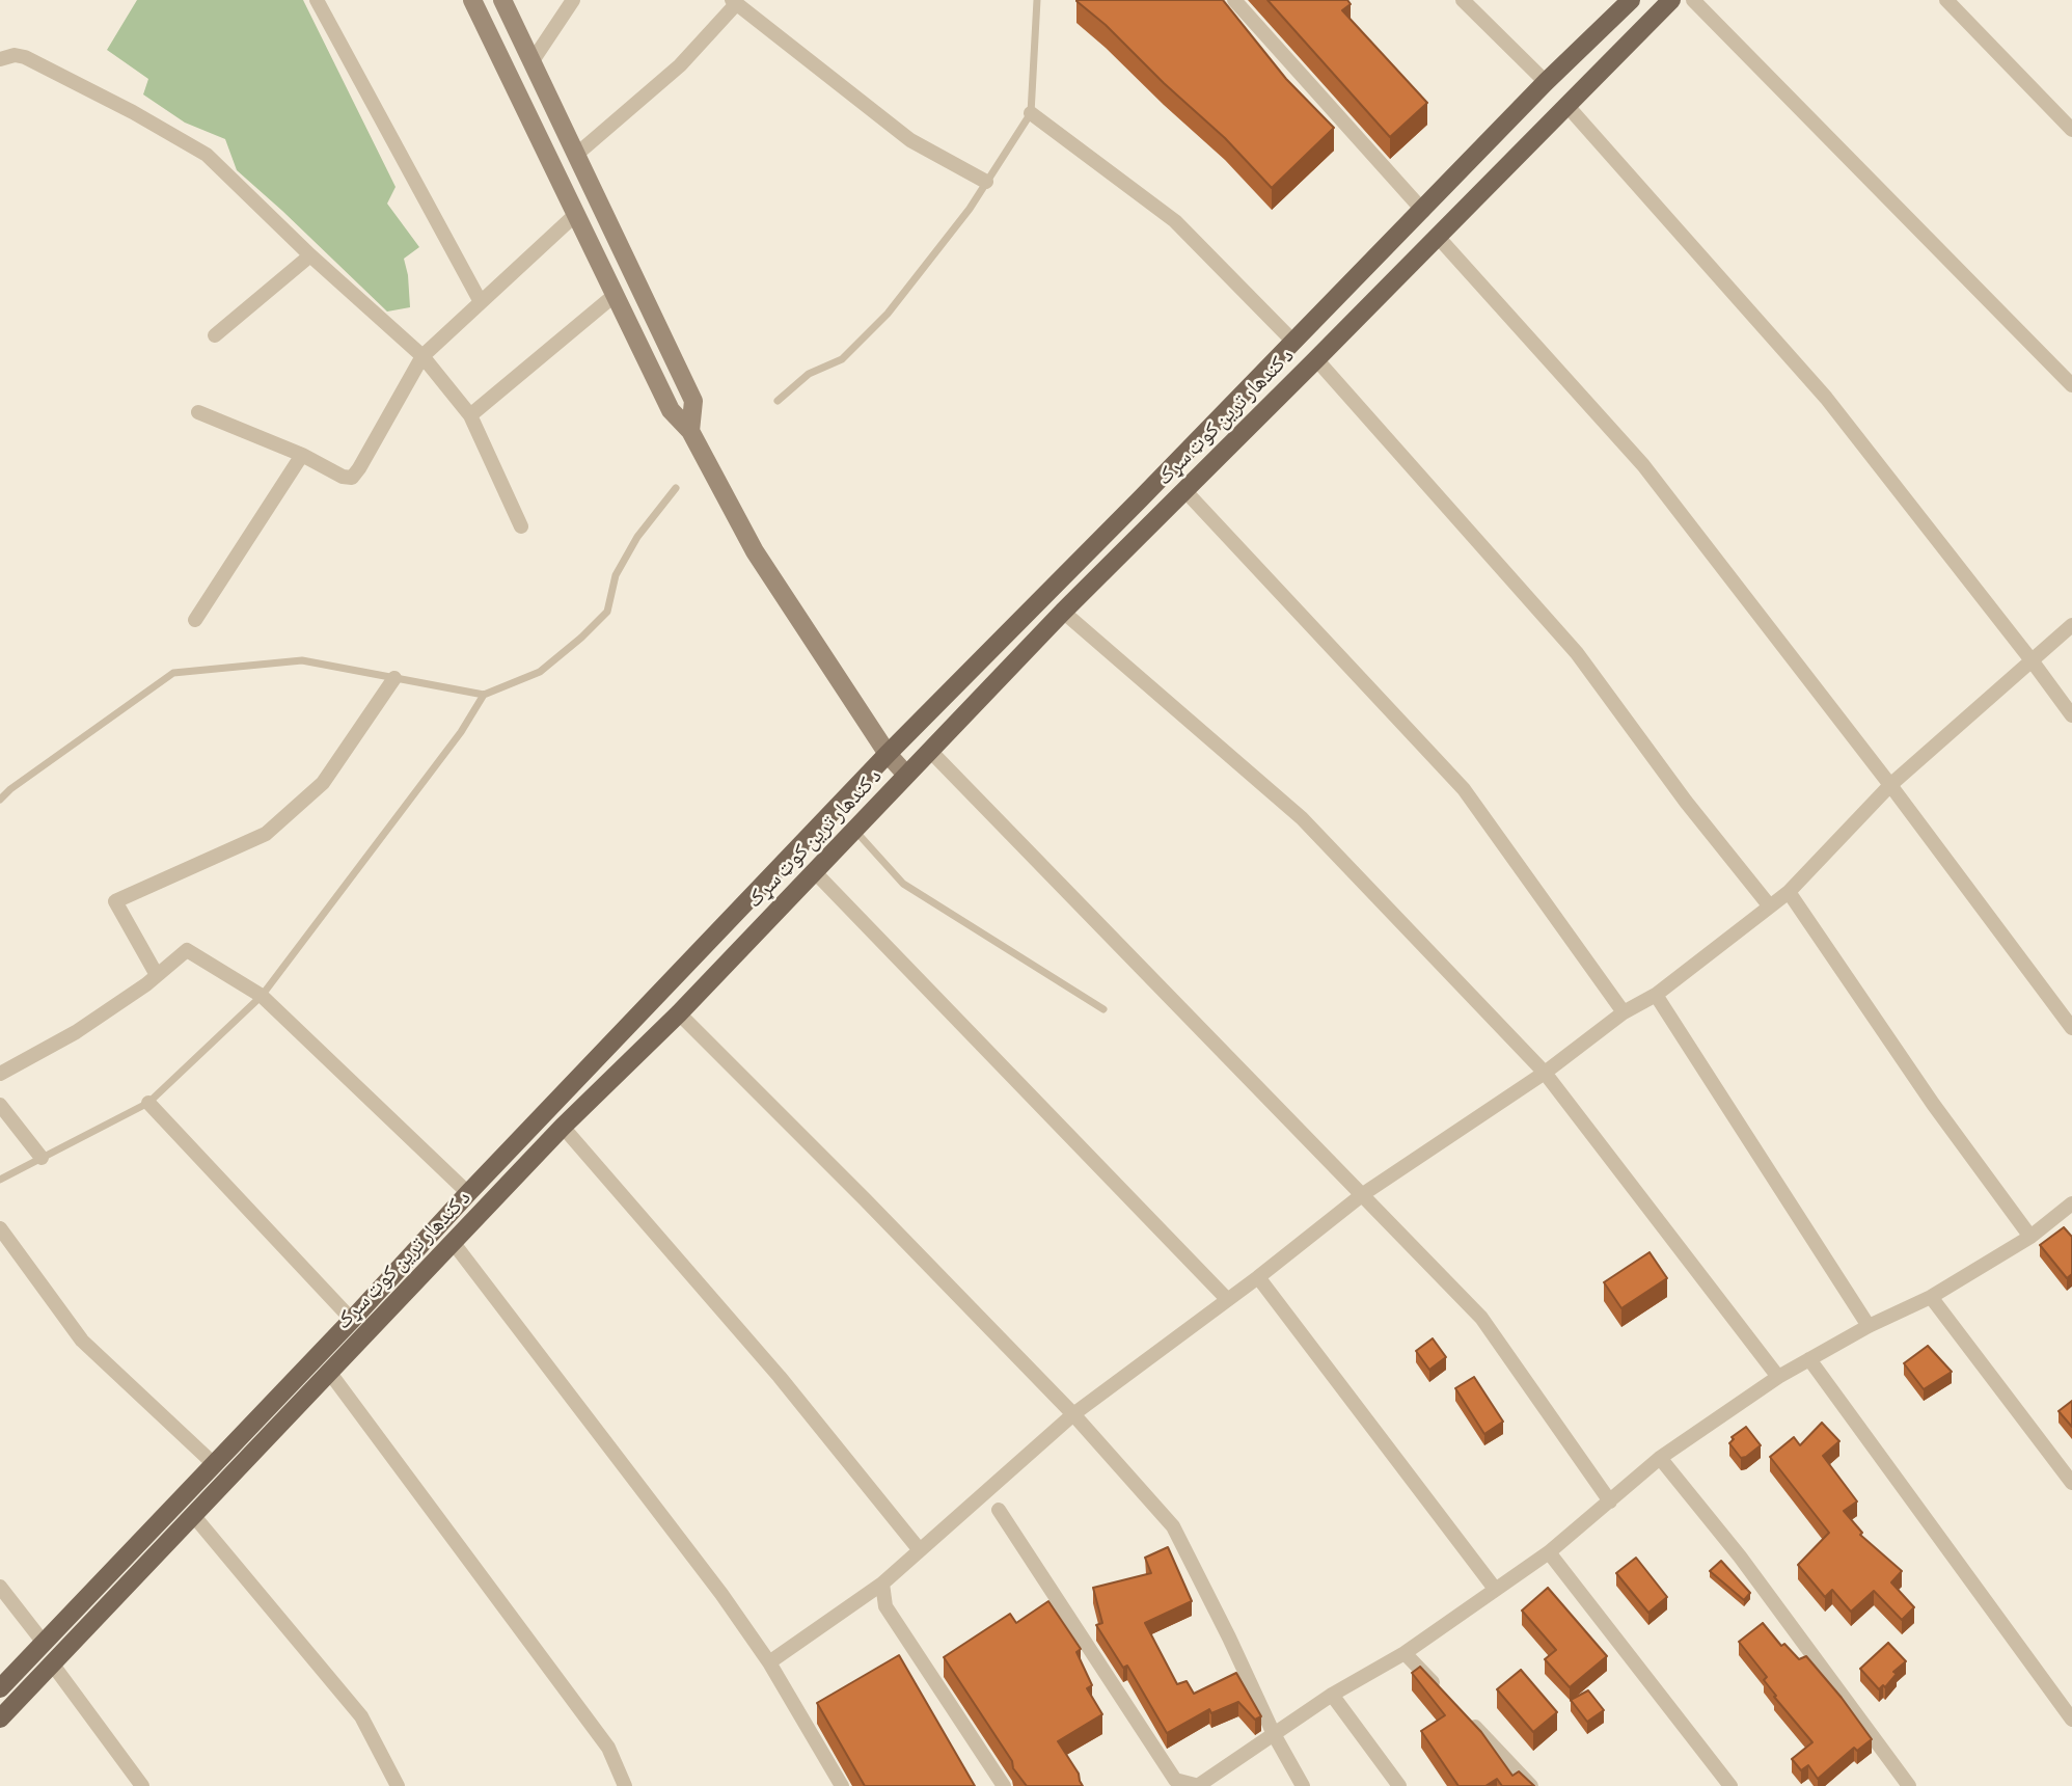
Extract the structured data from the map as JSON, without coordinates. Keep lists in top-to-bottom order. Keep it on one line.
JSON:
{"streets":{"main road":["د کندهار ترين کوټ سړک"]}}
